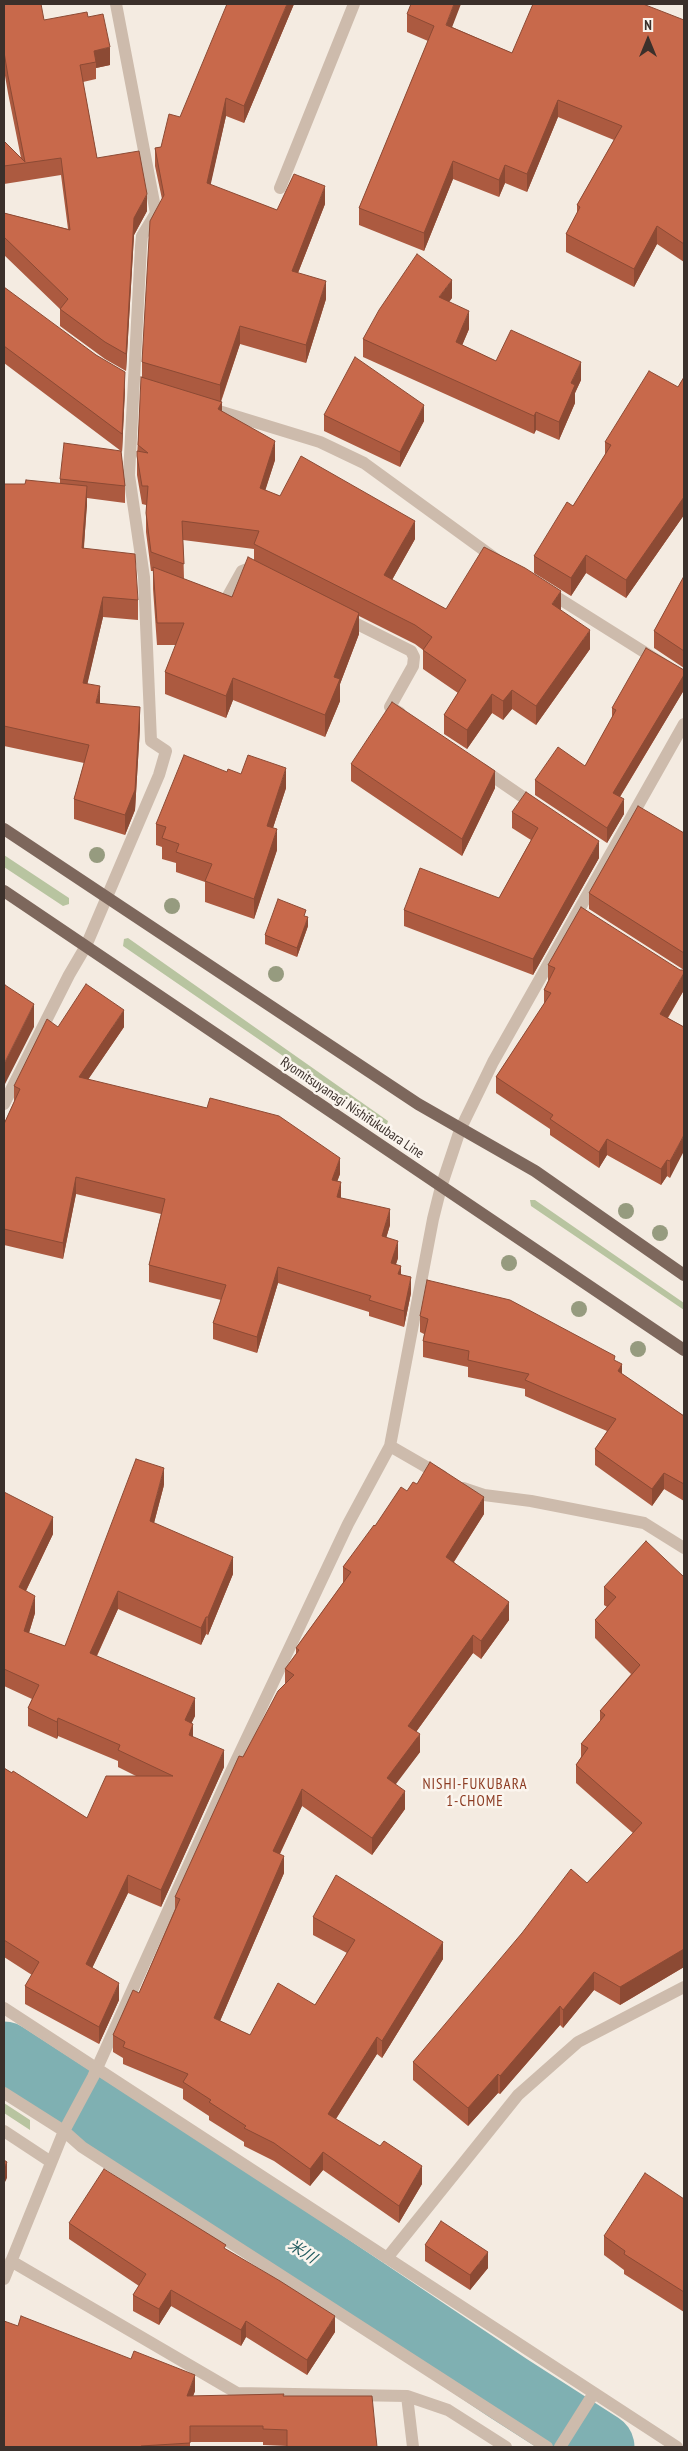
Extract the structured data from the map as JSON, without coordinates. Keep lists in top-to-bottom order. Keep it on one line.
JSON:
{"streets":{"main road":["Ryomitsuyanagi Nishifukubara Line"]},"districts":["NISHI-FUKUBARA 1-CHOME"],"water":["米川"],"north":"top"}
